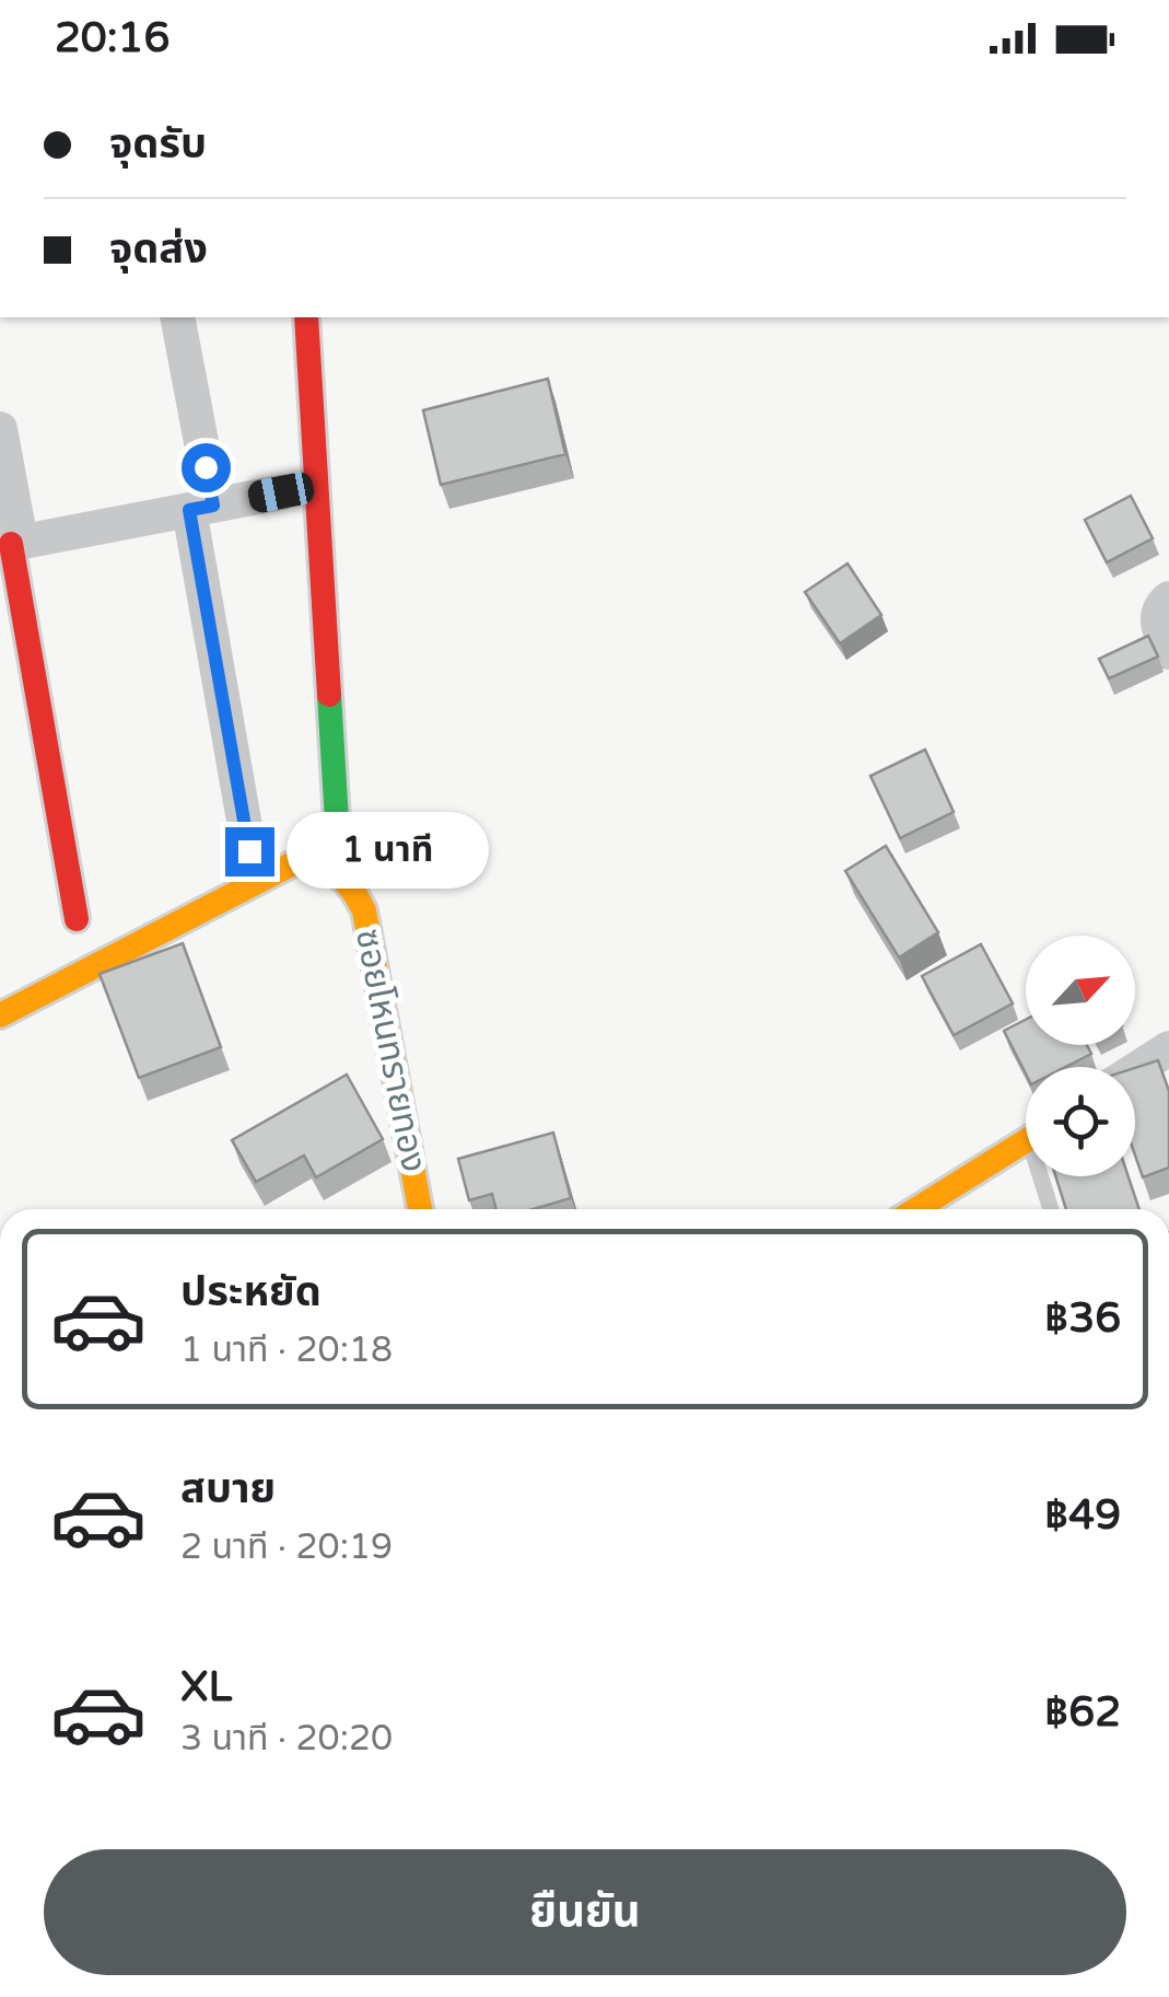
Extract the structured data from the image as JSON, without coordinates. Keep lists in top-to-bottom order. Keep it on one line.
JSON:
{"streets":{"street":["ซอยโหนทรายทอง"]},"north":"top right","page":{"status":"20:16","banner":["จุดรับ","จุดส่ง"],"bubble":"1 นาที","list":[{"name":"ประหยัด","note":"1 นาที · 20:18","value":"฿36"},{"name":"สบาย","note":"2 นาที · 20:19","value":"฿49"},{"name":"XL","note":"3 นาที · 20:20","value":"฿62"}],"buttons":"ยืนยัน"}}
